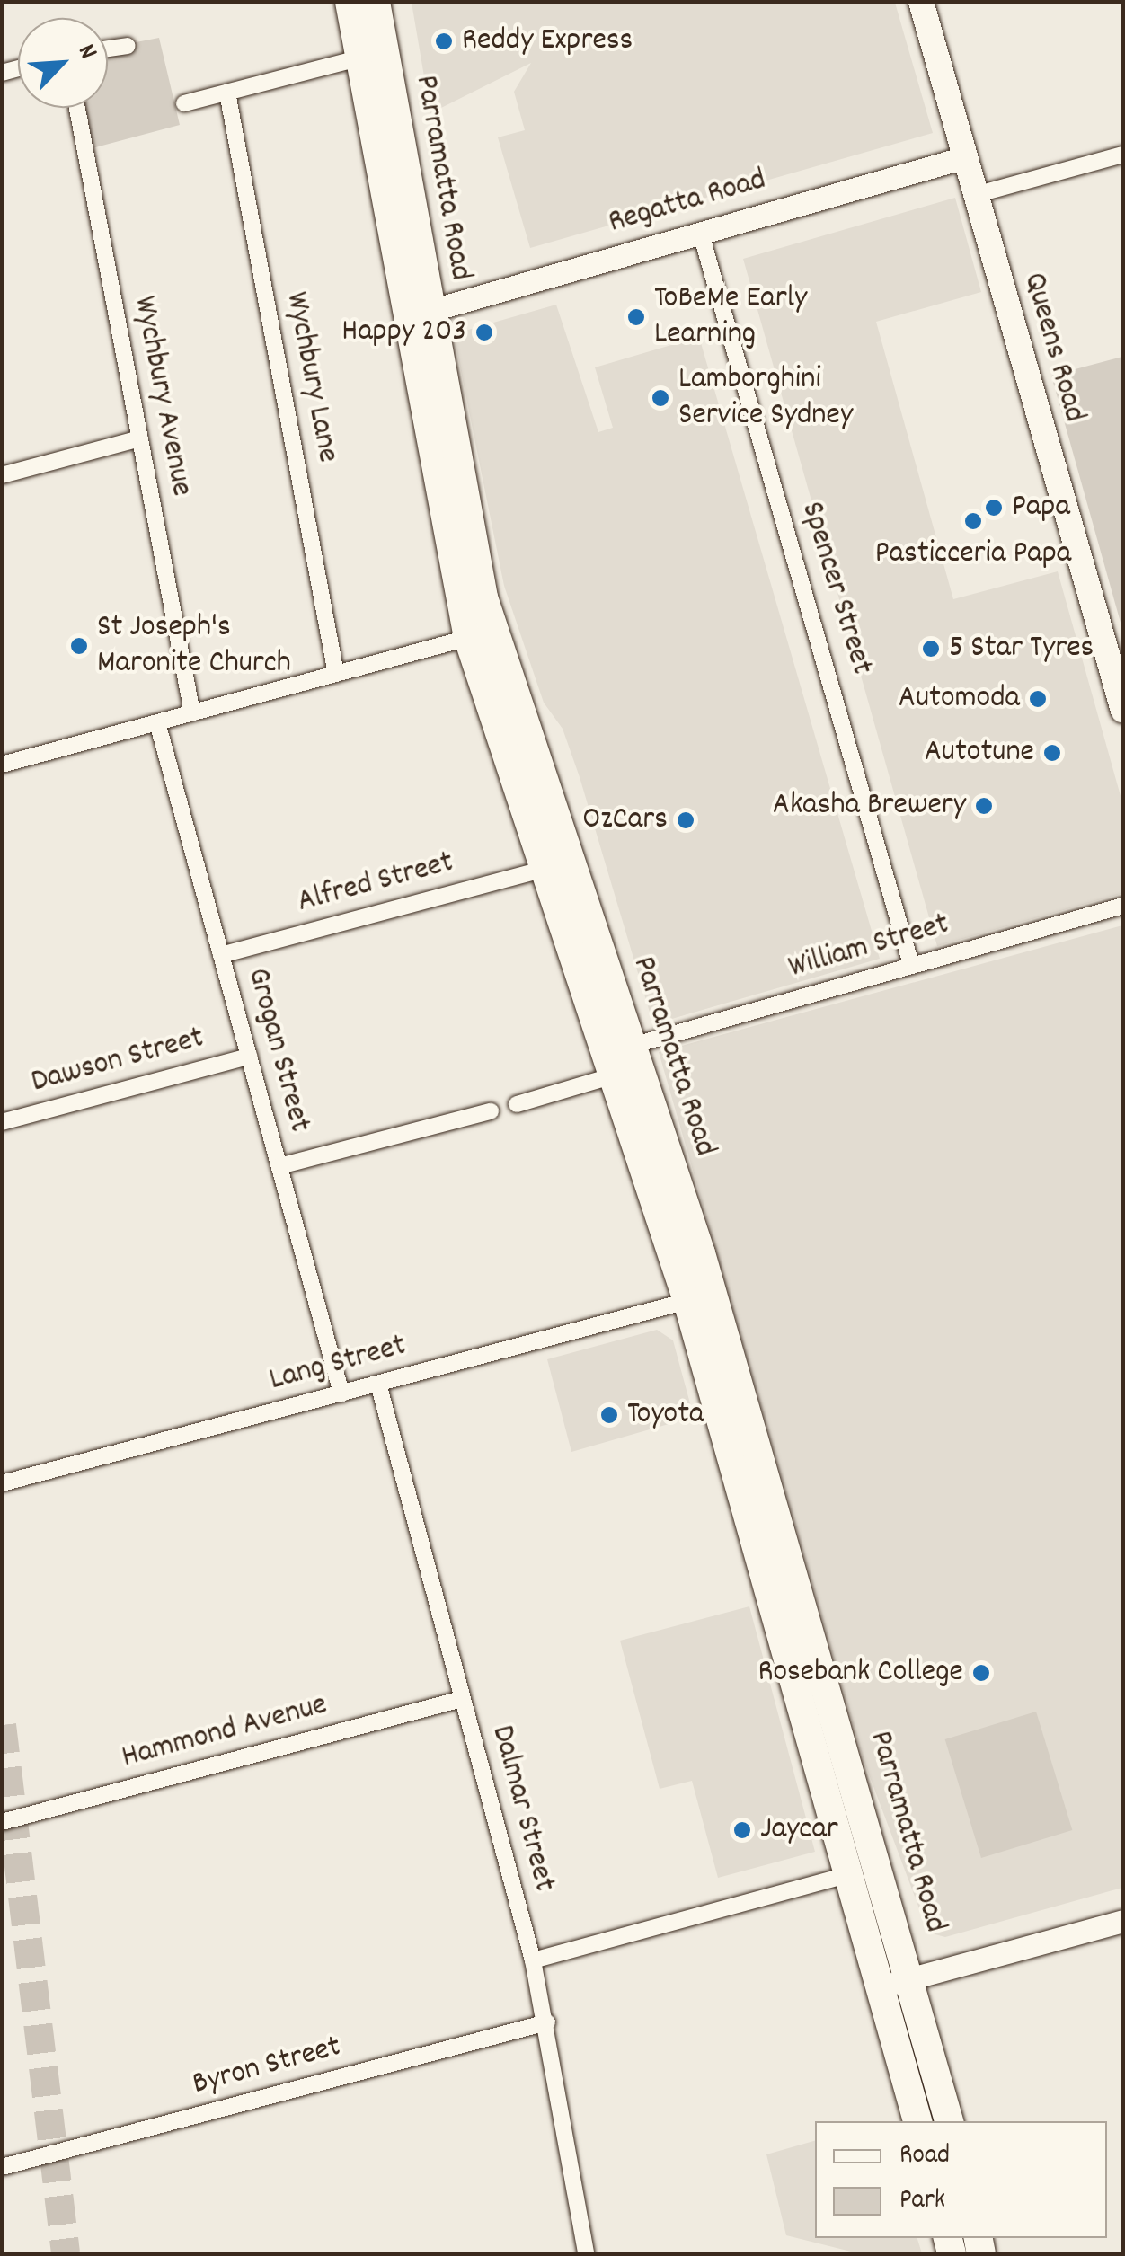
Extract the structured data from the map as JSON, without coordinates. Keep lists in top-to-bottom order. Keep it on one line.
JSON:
{"streets":{"highway":["Parramatta Road"],"main road":["Queens Road"],"street":["Regatta Road","Wychbury Lane","Wychbury Avenue","Spencer Street","Alfred Street","William Street","Grogan Street","Dawson Street","Lang Street","Hammond Avenue","Dalmar Street","Byron Street"]},"crossings":[["Parramatta Road","Regatta Road"],["Parramatta Road","Alfred Street"],["Parramatta Road","William Street"],["Parramatta Road","Lang Street"],["Regatta Road","Queens Road"],["Regatta Road","Spencer Street"],["Spencer Street","William Street"],["Alfred Street","Grogan Street"],["Grogan Street","Dawson Street"],["Grogan Street","Lang Street"],["Lang Street","Dalmar Street"],["Hammond Avenue","Dalmar Street"],["Dalmar Street","Byron Street"]],"places":["Reddy Express","ToBeMe Early Learning","Happy 203","Lamborghini Service Sydney","Papa","Pasticceria Papa","St Joseph's Maronite Church","5 Star Tyres","Automoda","Autotune","Akasha Brewery","OzCars","Toyota","Rosebank College","Jaycar"],"legend":["Road","Park"],"north":"top right"}
